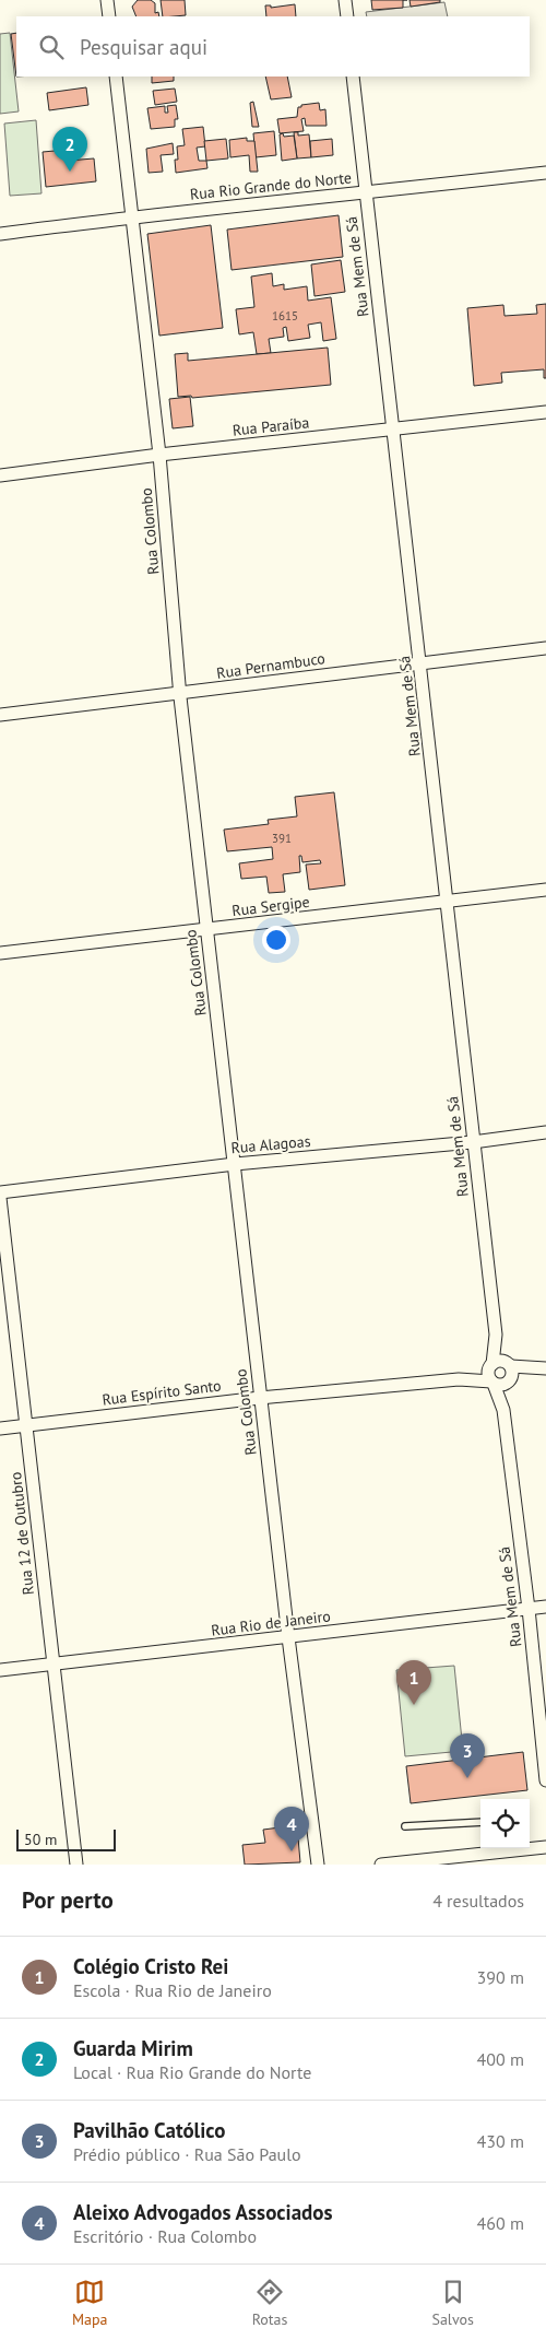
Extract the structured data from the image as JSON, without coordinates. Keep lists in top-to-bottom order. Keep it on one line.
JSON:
{"streets":{"street":["Rua Rio Grande do Norte","Rua Mem de Sá","Rua Paraíba","Rua Colombo","Rua Pernambuco","Rua Sergipe","Rua Alagoas","Rua Espírito Santo","Rua 12 de Outubro","Rua Rio de Janeiro"]},"crossings":[["Rua Rio Grande do Norte","Rua Mem de Sá"],["Rua Rio Grande do Norte","Rua Colombo"],["Rua Mem de Sá","Rua Paraíba"],["Rua Mem de Sá","Rua Pernambuco"],["Rua Mem de Sá","Rua Sergipe"],["Rua Mem de Sá","Rua Alagoas"],["Rua Mem de Sá","Rua Espírito Santo"],["Rua Mem de Sá","Rua Rio de Janeiro"],["Rua Paraíba","Rua Colombo"],["Rua Colombo","Rua Pernambuco"],["Rua Colombo","Rua Sergipe"],["Rua Colombo","Rua Alagoas"],["Rua Colombo","Rua Espírito Santo"],["Rua Colombo","Rua Rio de Janeiro"],["Rua Espírito Santo","Rua 12 de Outubro"],["Rua 12 de Outubro","Rua Rio de Janeiro"]],"house_numbers":["1615","391"],"scale_bar":"50 m","page":{"search":"Pesquisar aqui","pins":["2","1","3","4"],"scale":"50 m","heading":["Por perto","4 resultados"],"list":[{"mark":"1","name":"Colégio Cristo Rei","note":"Escola · Rua Rio de Janeiro","value":"390 m"},{"mark":"2","name":"Guarda Mirim","note":"Local · Rua Rio Grande do Norte","value":"400 m"},{"mark":"3","name":"Pavilhão Católico","note":"Prédio público · Rua São Paulo","value":"430 m"},{"mark":"4","name":"Aleixo Advogados Associados","note":"Escritório · Rua Colombo","value":"460 m"}],"nav":["Mapa","Rotas","Salvos"]}}
